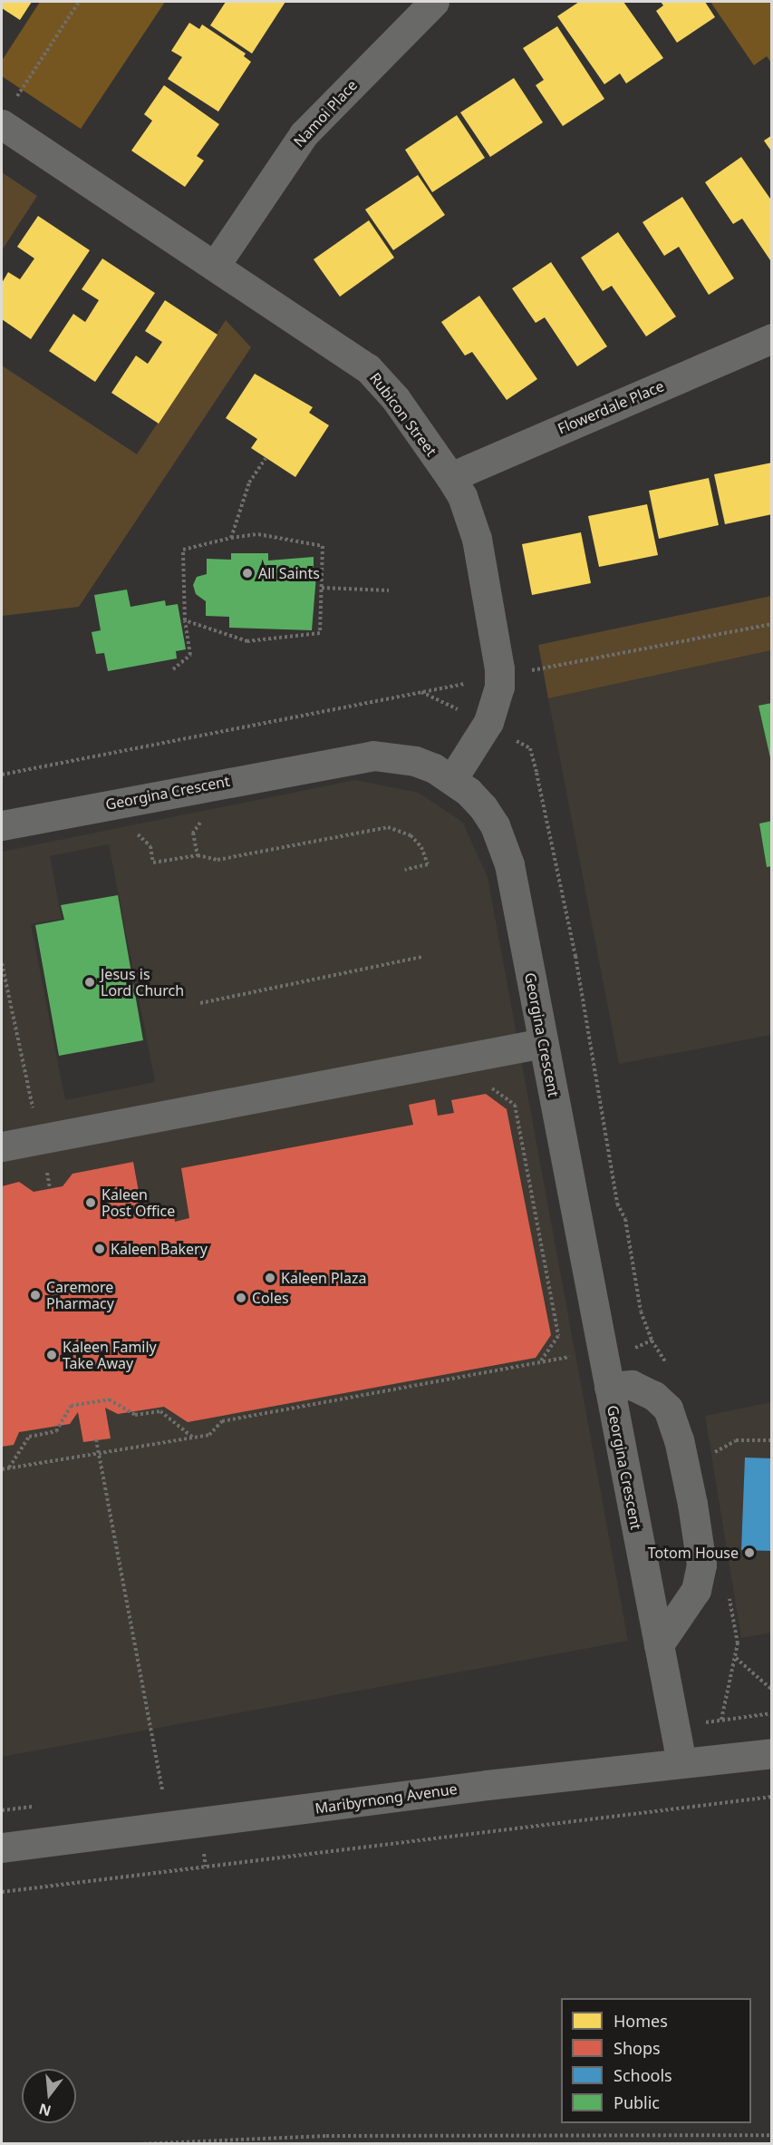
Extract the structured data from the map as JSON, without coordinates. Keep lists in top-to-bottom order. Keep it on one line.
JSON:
{"streets":{"street":["Namoi Place","Flowerdale Place","Rubicon Street","Georgina Crescent","Maribyrnong Avenue"]},"crossings":[["Namoi Place","Rubicon Street"],["Flowerdale Place","Rubicon Street"],["Rubicon Street","Georgina Crescent"],["Georgina Crescent","Maribyrnong Avenue"]],"places":["All Saints","Jesus is Lord Church","Kaleen Post Office","Kaleen Bakery","Kaleen Plaza","Caremore Pharmacy","Coles","Kaleen Family Take Away","Totom House"],"legend":["Homes","Shops","Schools","Public"],"north":"bottom"}
